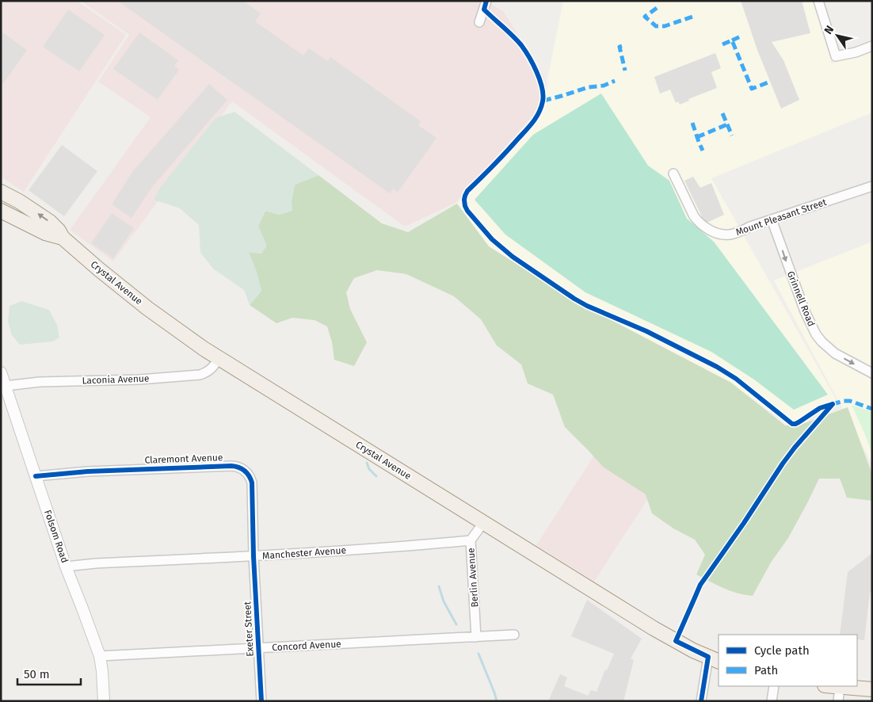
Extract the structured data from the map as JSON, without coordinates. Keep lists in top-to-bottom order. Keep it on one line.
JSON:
{"streets":{"main road":["Crystal Avenue"],"street":["Mount Pleasant Street","Grinnell Road","Laconia Avenue","Claremont Avenue","Folsom Road","Manchester Avenue","Berlin Avenue","Exeter Street","Concord Avenue"]},"crossings":[["Mount Pleasant Street","Grinnell Road"],["Crystal Avenue","Laconia Avenue"],["Crystal Avenue","Berlin Avenue"],["Laconia Avenue","Folsom Road"],["Claremont Avenue","Folsom Road"],["Claremont Avenue","Manchester Avenue"],["Claremont Avenue","Exeter Street"],["Folsom Road","Manchester Avenue"],["Folsom Road","Concord Avenue"],["Manchester Avenue","Berlin Avenue"],["Manchester Avenue","Exeter Street"],["Berlin Avenue","Concord Avenue"],["Exeter Street","Concord Avenue"]],"one_way":["Grinnell Road"],"legend":["Cycle path","Path"],"scale_bar":"50 m","north":"top left"}
